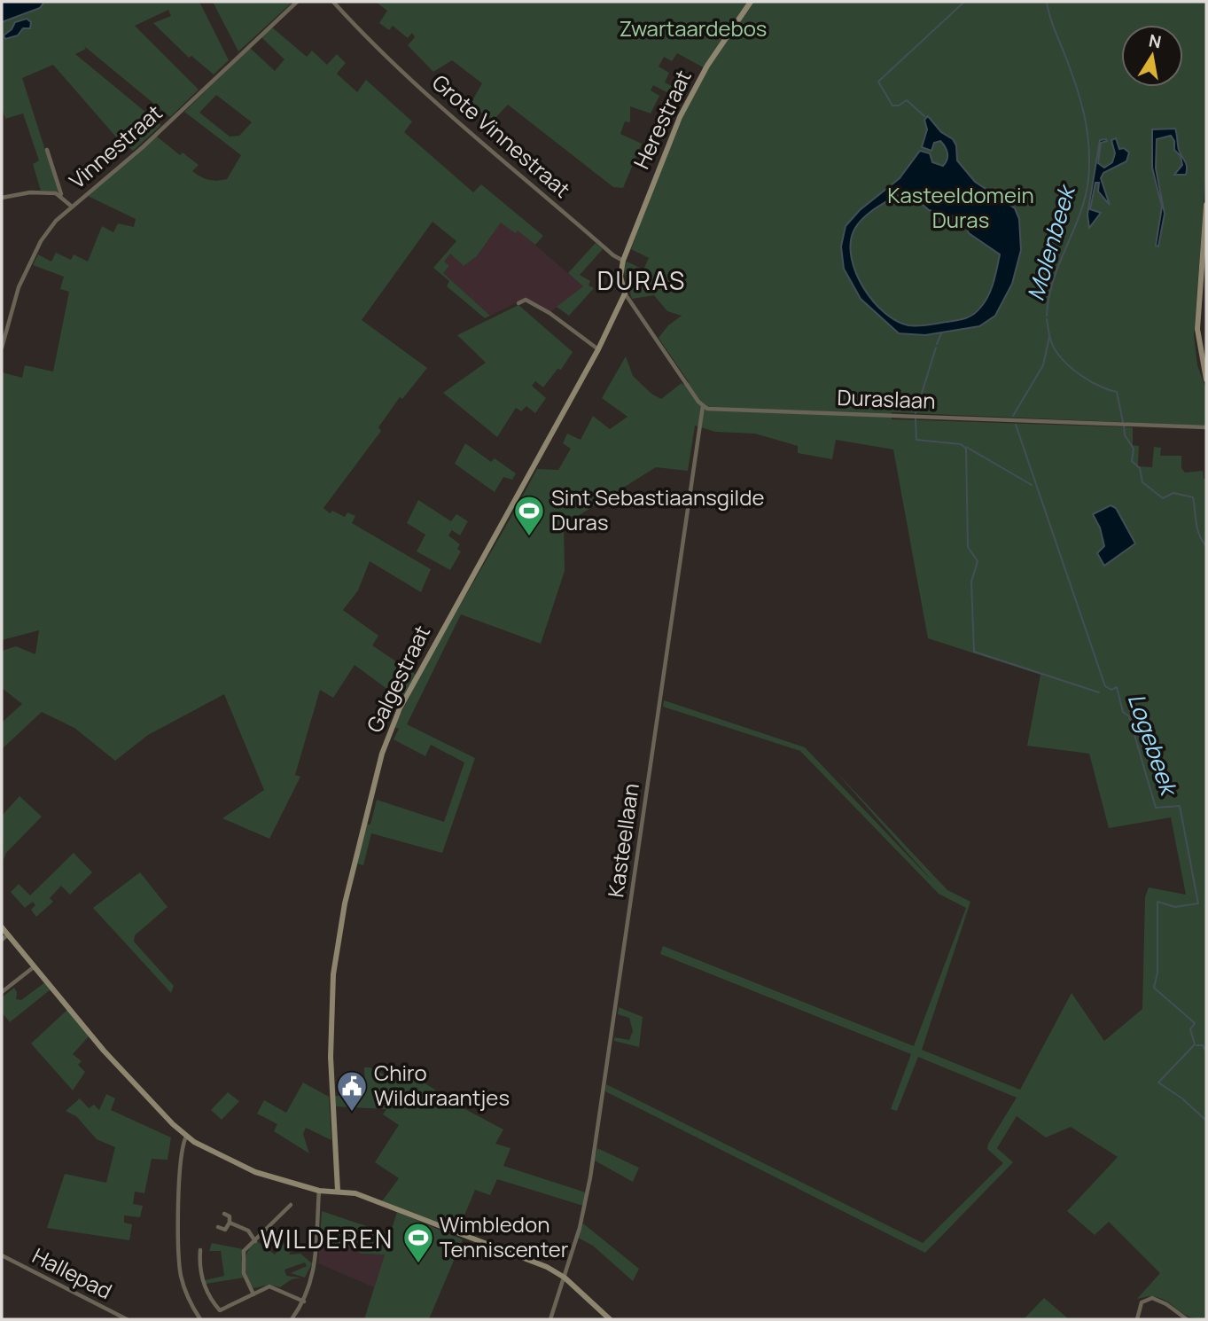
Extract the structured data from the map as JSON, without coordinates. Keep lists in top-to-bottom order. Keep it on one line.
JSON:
{"streets":{"street":["Herestraat","Grote Vinnestraat","Vinnestraat","Duraslaan","Galgestraat","Kasteellaan","Hallepad"]},"crossings":[["Herestraat","Grote Vinnestraat"],["Herestraat","Galgestraat"],["Grote Vinnestraat","Galgestraat"],["Duraslaan","Kasteellaan"]],"districts":["DURAS","WILDEREN"],"water":["Molenbeek","Logebeek"],"parks":["Zwartaardebos","Kasteeldomein Duras"],"places":{"sports":["Sint Sebastiaansgilde Duras","Wimbledon Tenniscenter"],"public building":["Chiro Wilduraantjes"]},"north":"top"}
